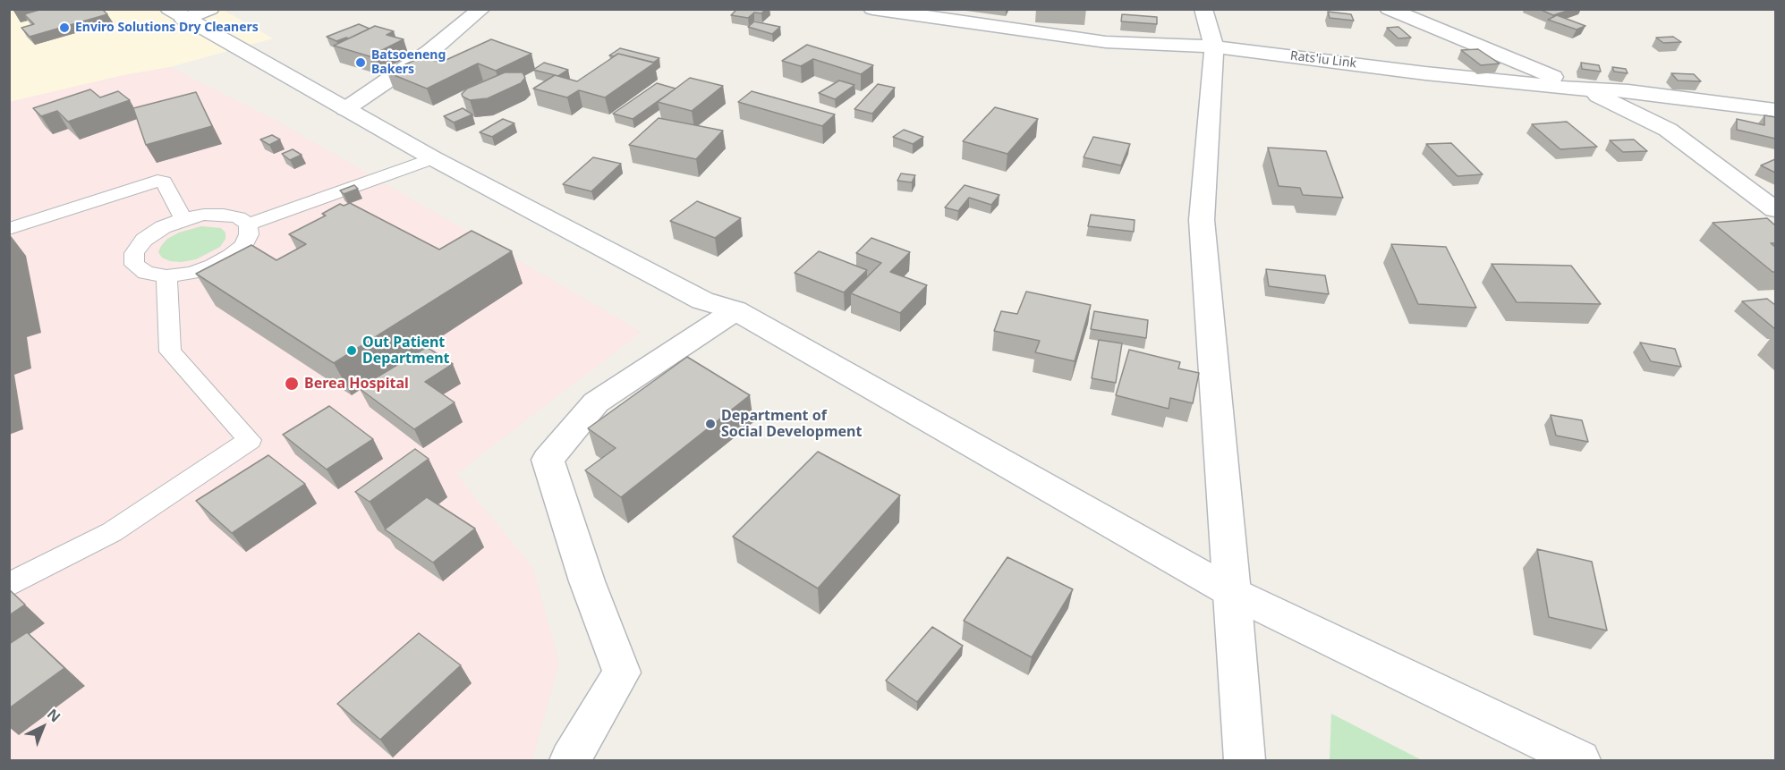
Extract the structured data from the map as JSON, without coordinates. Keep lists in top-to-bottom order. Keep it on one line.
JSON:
{"streets":{"street":["Rats'iu Link"]},"places":["Enviro Solutions Dry Cleaners","Batsoeneng Bakers","Out Patient Department","Berea Hospital","Department of Social Development"],"north":"top right"}
